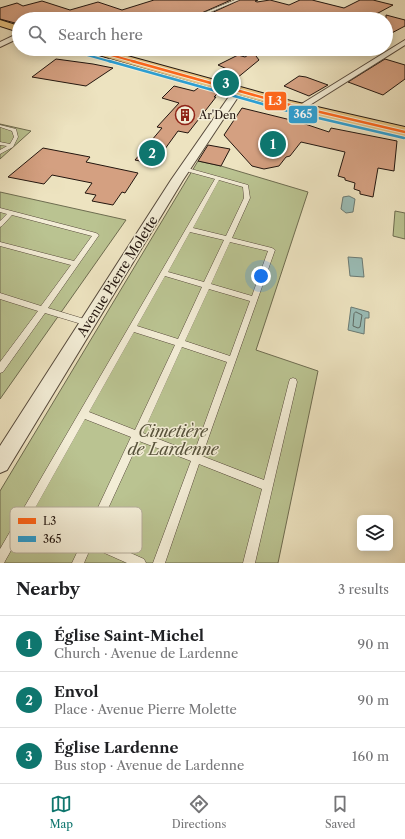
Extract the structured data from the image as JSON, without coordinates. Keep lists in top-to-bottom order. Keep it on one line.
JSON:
{"streets":{"street":["Avenue Pierre Molette"]},"parks":["Cimetière de Lardenne"],"places":{"building":["Ar'Den"]},"lines":["transit line L3","transit line 365"],"legend":["L3","365"],"page":{"search":"Search here","pins":["3","1","2"],"heading":["Nearby","3 results"],"list":[{"mark":"1","name":"Église Saint-Michel","note":"Church · Avenue de Lardenne","value":"90 m"},{"mark":"2","name":"Envol","note":"Place · Avenue Pierre Molette","value":"90 m"},{"mark":"3","name":"Église Lardenne","note":"Bus stop · Avenue de Lardenne","value":"160 m"}],"nav":["Map","Directions","Saved"]}}
